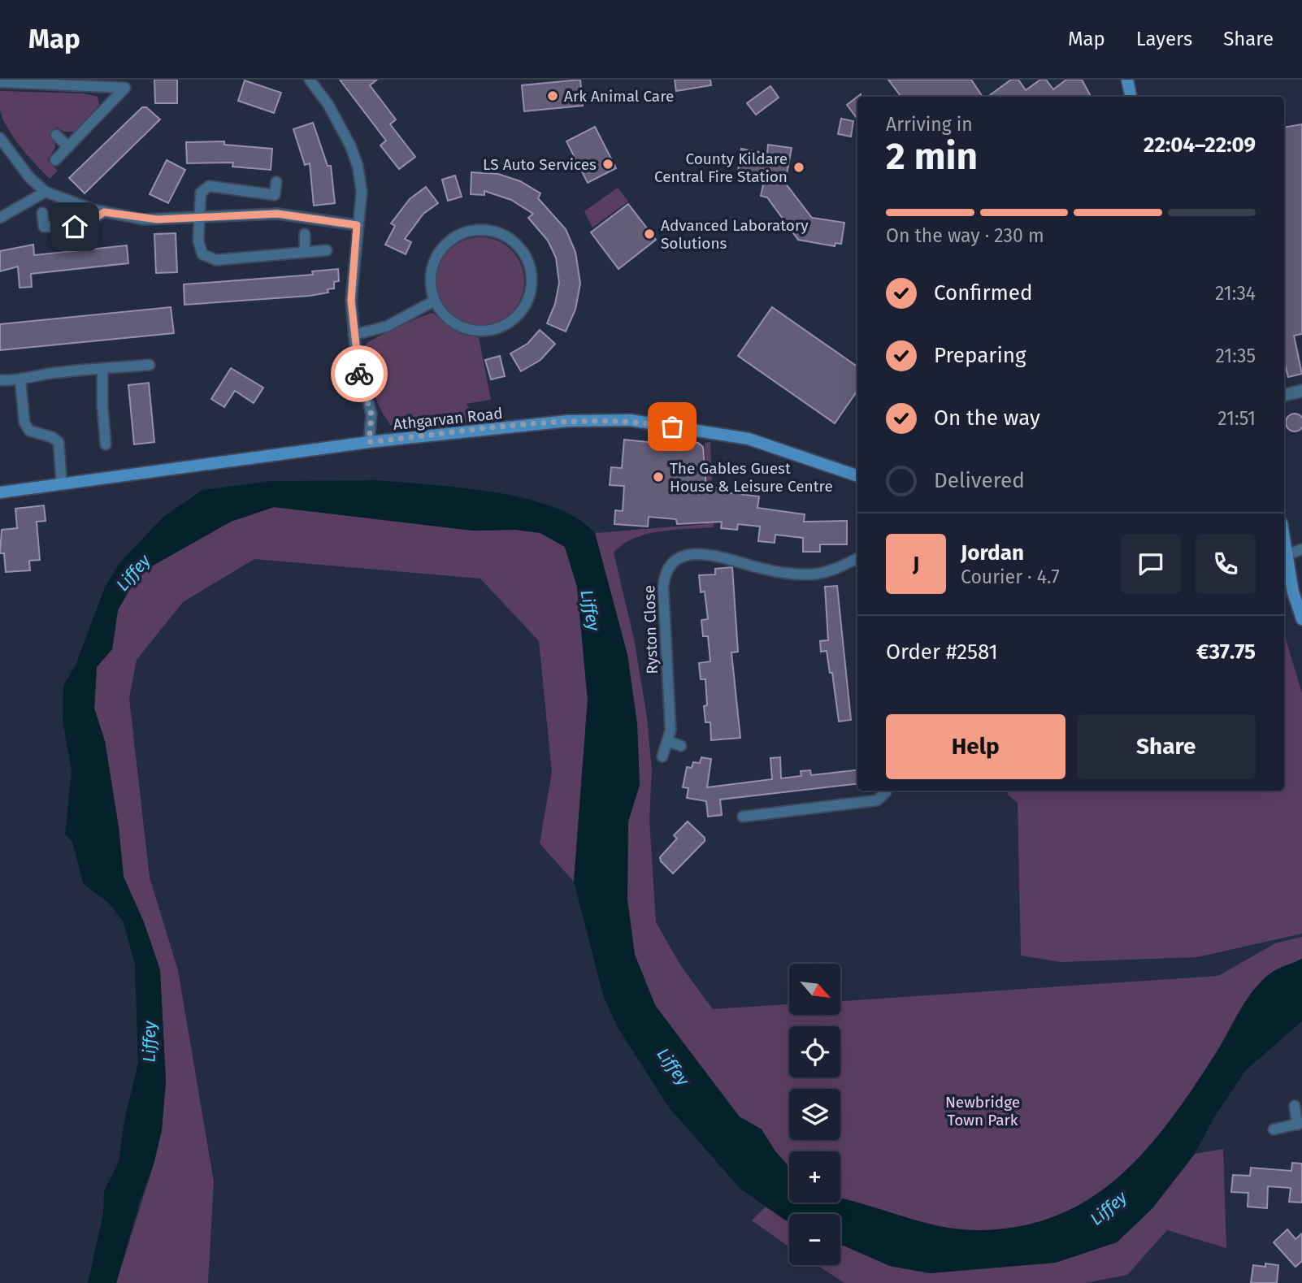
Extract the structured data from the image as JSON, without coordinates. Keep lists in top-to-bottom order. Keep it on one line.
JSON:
{"streets":{"main road":["Athgarvan Road"],"street":["Ryston Close"]},"water":["Liffey"],"parks":["Newbridge Town Park"],"places":["Ark Animal Care","LS Auto Services","County Kildare Central Fire Station","Advanced Laboratory Solutions","The Gables Guest House & Leisure Centre"],"north":"bottom right","page":{"header":"Map","nav":["Map","Layers","Share"],"heading":["2 min","Arriving in","22:04–22:09"],"panel":["Jordan","Courier · 4.7","Order #2581","€37.75"],"bar":"On the way · 230 m","list":[["Confirmed","21:34"],["Preparing","21:35"],["On the way","21:51"],"Delivered"],"round":"J","buttons":["Help","Share"],"map_buttons":["+","−"]}}
